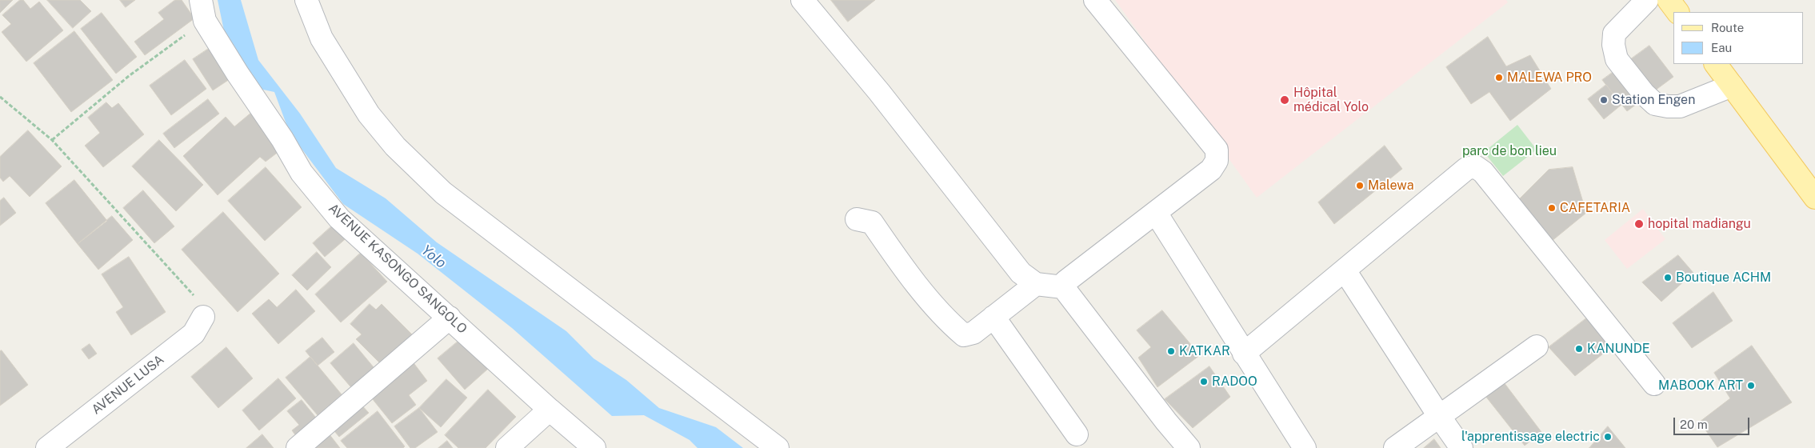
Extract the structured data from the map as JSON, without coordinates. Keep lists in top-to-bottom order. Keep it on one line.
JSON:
{"streets":{"street":["AVENUE KASONGO SANGOLO","AVENUE LUSA"]},"water":["Yolo"],"parks":["parc de bon lieu"],"places":["MALEWA PRO","Hôpital médical Yolo","Station Engen","Malewa","CAFETARIA","hopital madiangu","Boutique ACHM","KANUNDE","KATKAR","RADOO","MABOOK ART","l'apprentissage electric"],"legend":["Route","Eau"],"scale_bar":"20 m"}
